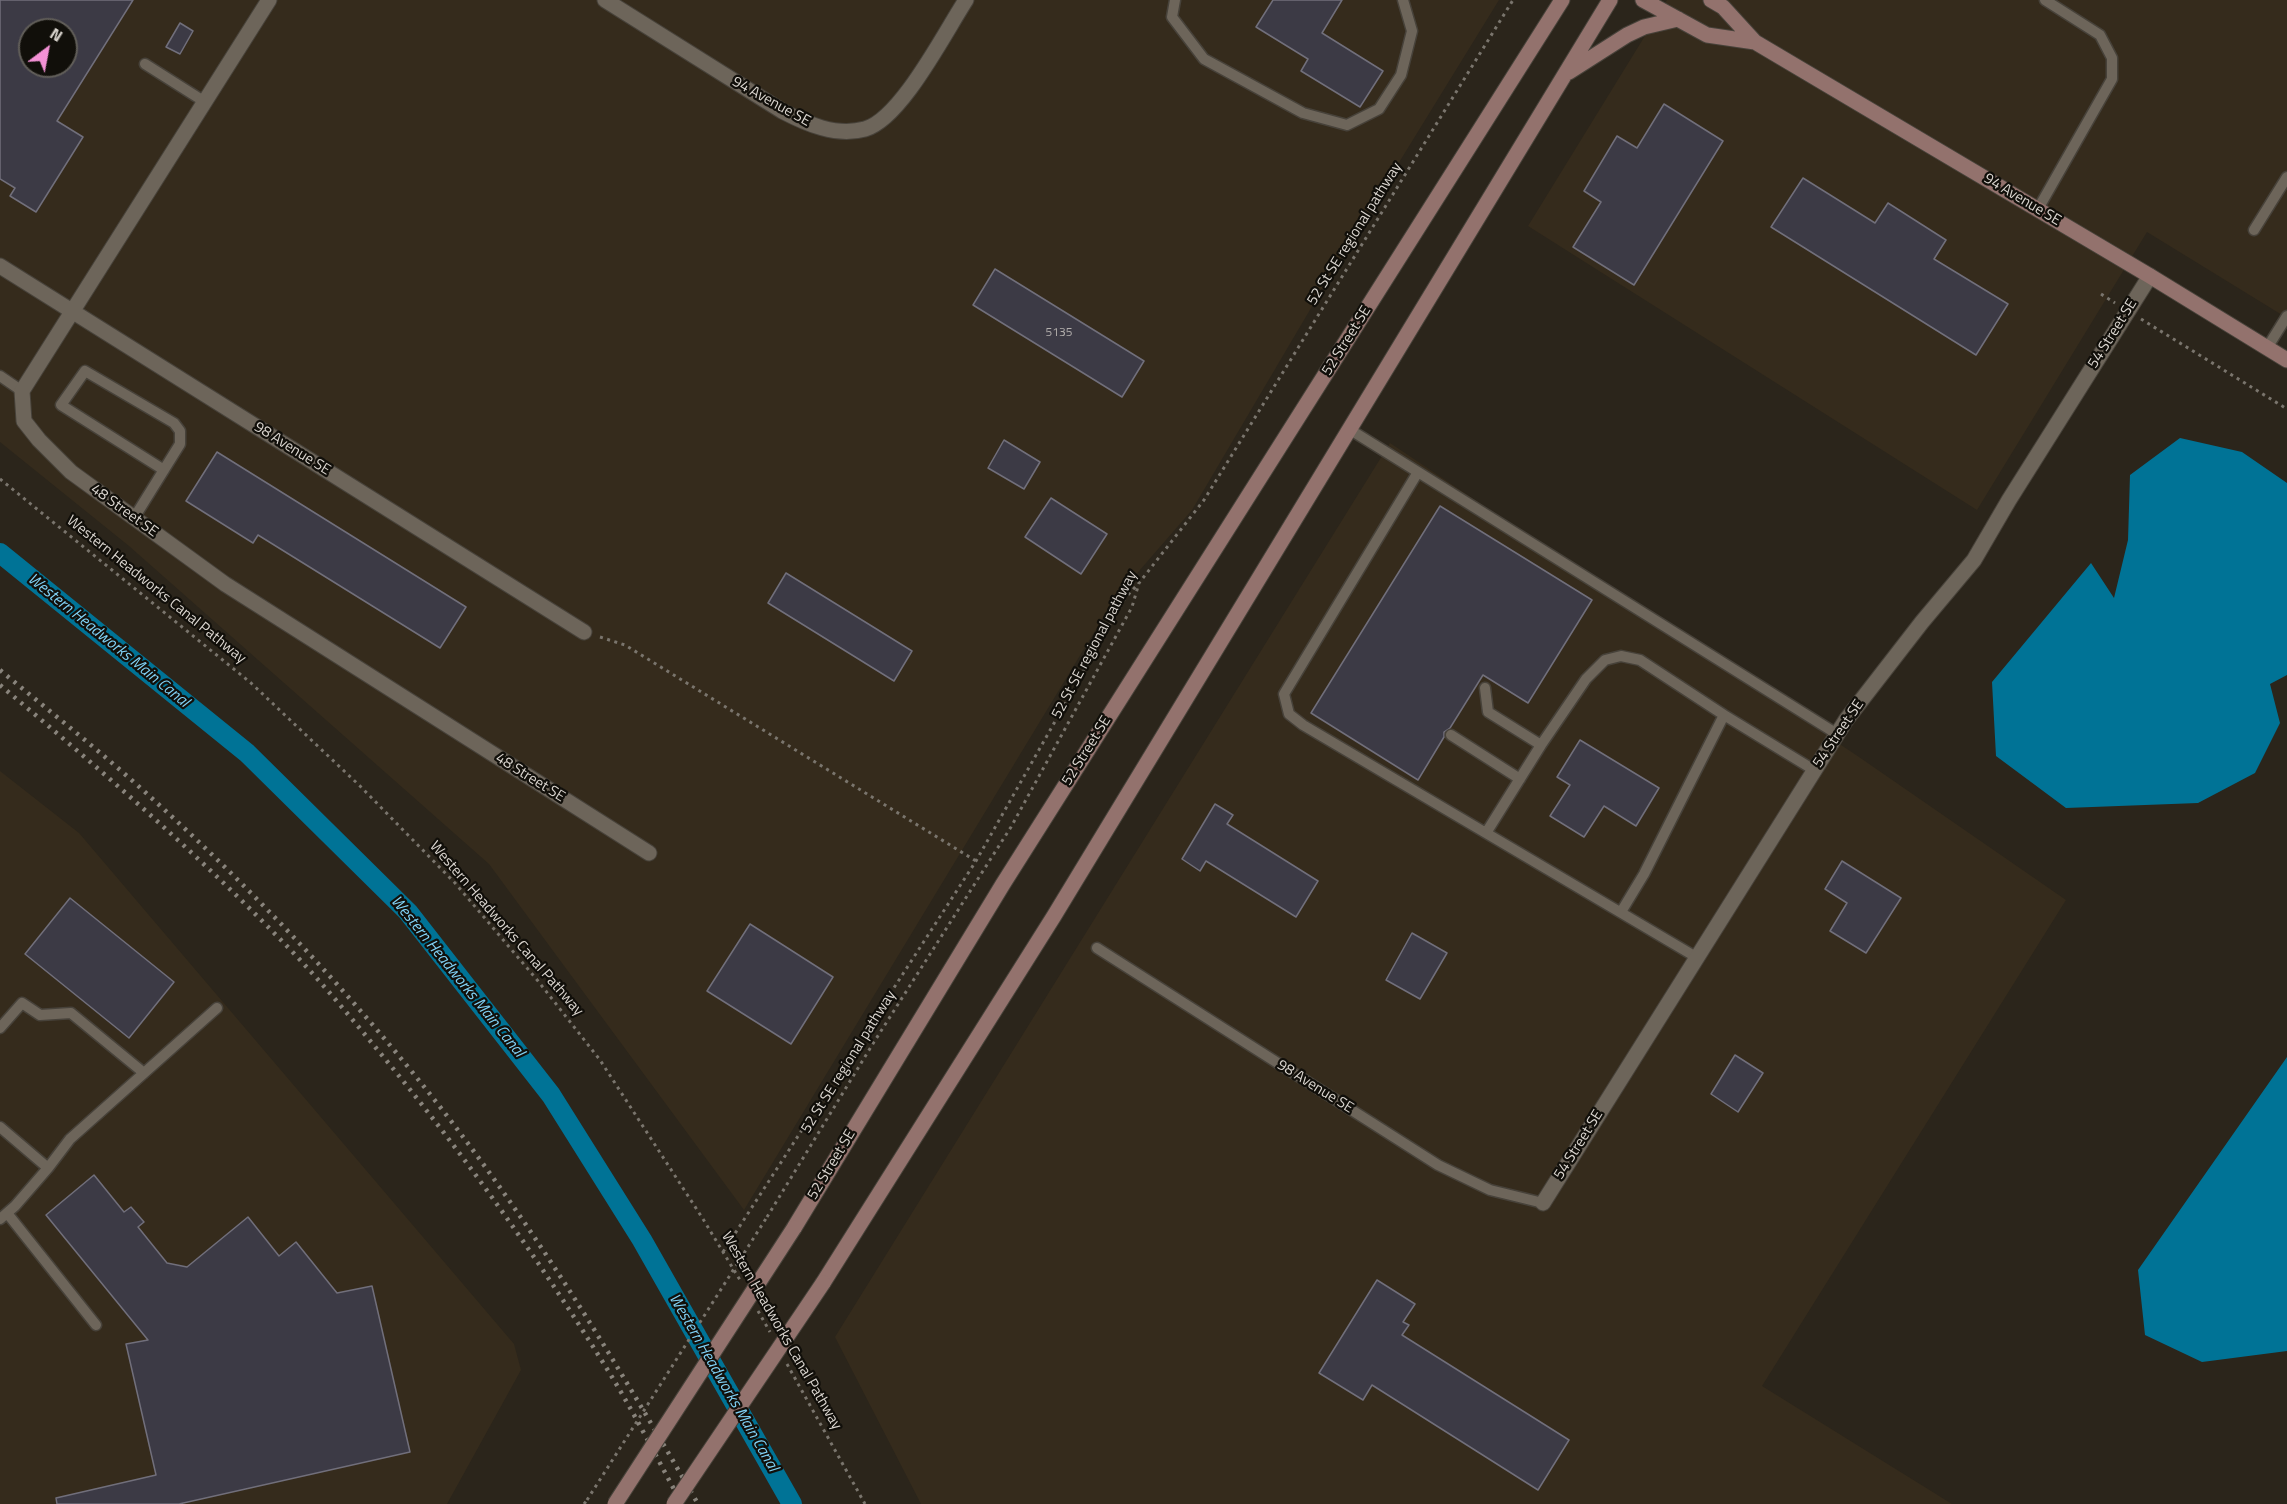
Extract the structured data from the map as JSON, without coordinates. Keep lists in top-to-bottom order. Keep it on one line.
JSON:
{"streets":{"main road":["94 Avenue SE","52 Street SE"],"street":["54 Street SE","98 Avenue SE","48 Street SE"],"path":["52 St SE regional pathway","Western Headworks Canal Pathway"]},"crossings":[["94 Avenue SE","54 Street SE"],["54 Street SE","98 Avenue SE"]],"water":["Western Headworks Main Canal"],"house_numbers":["5135"],"north":"top right"}
